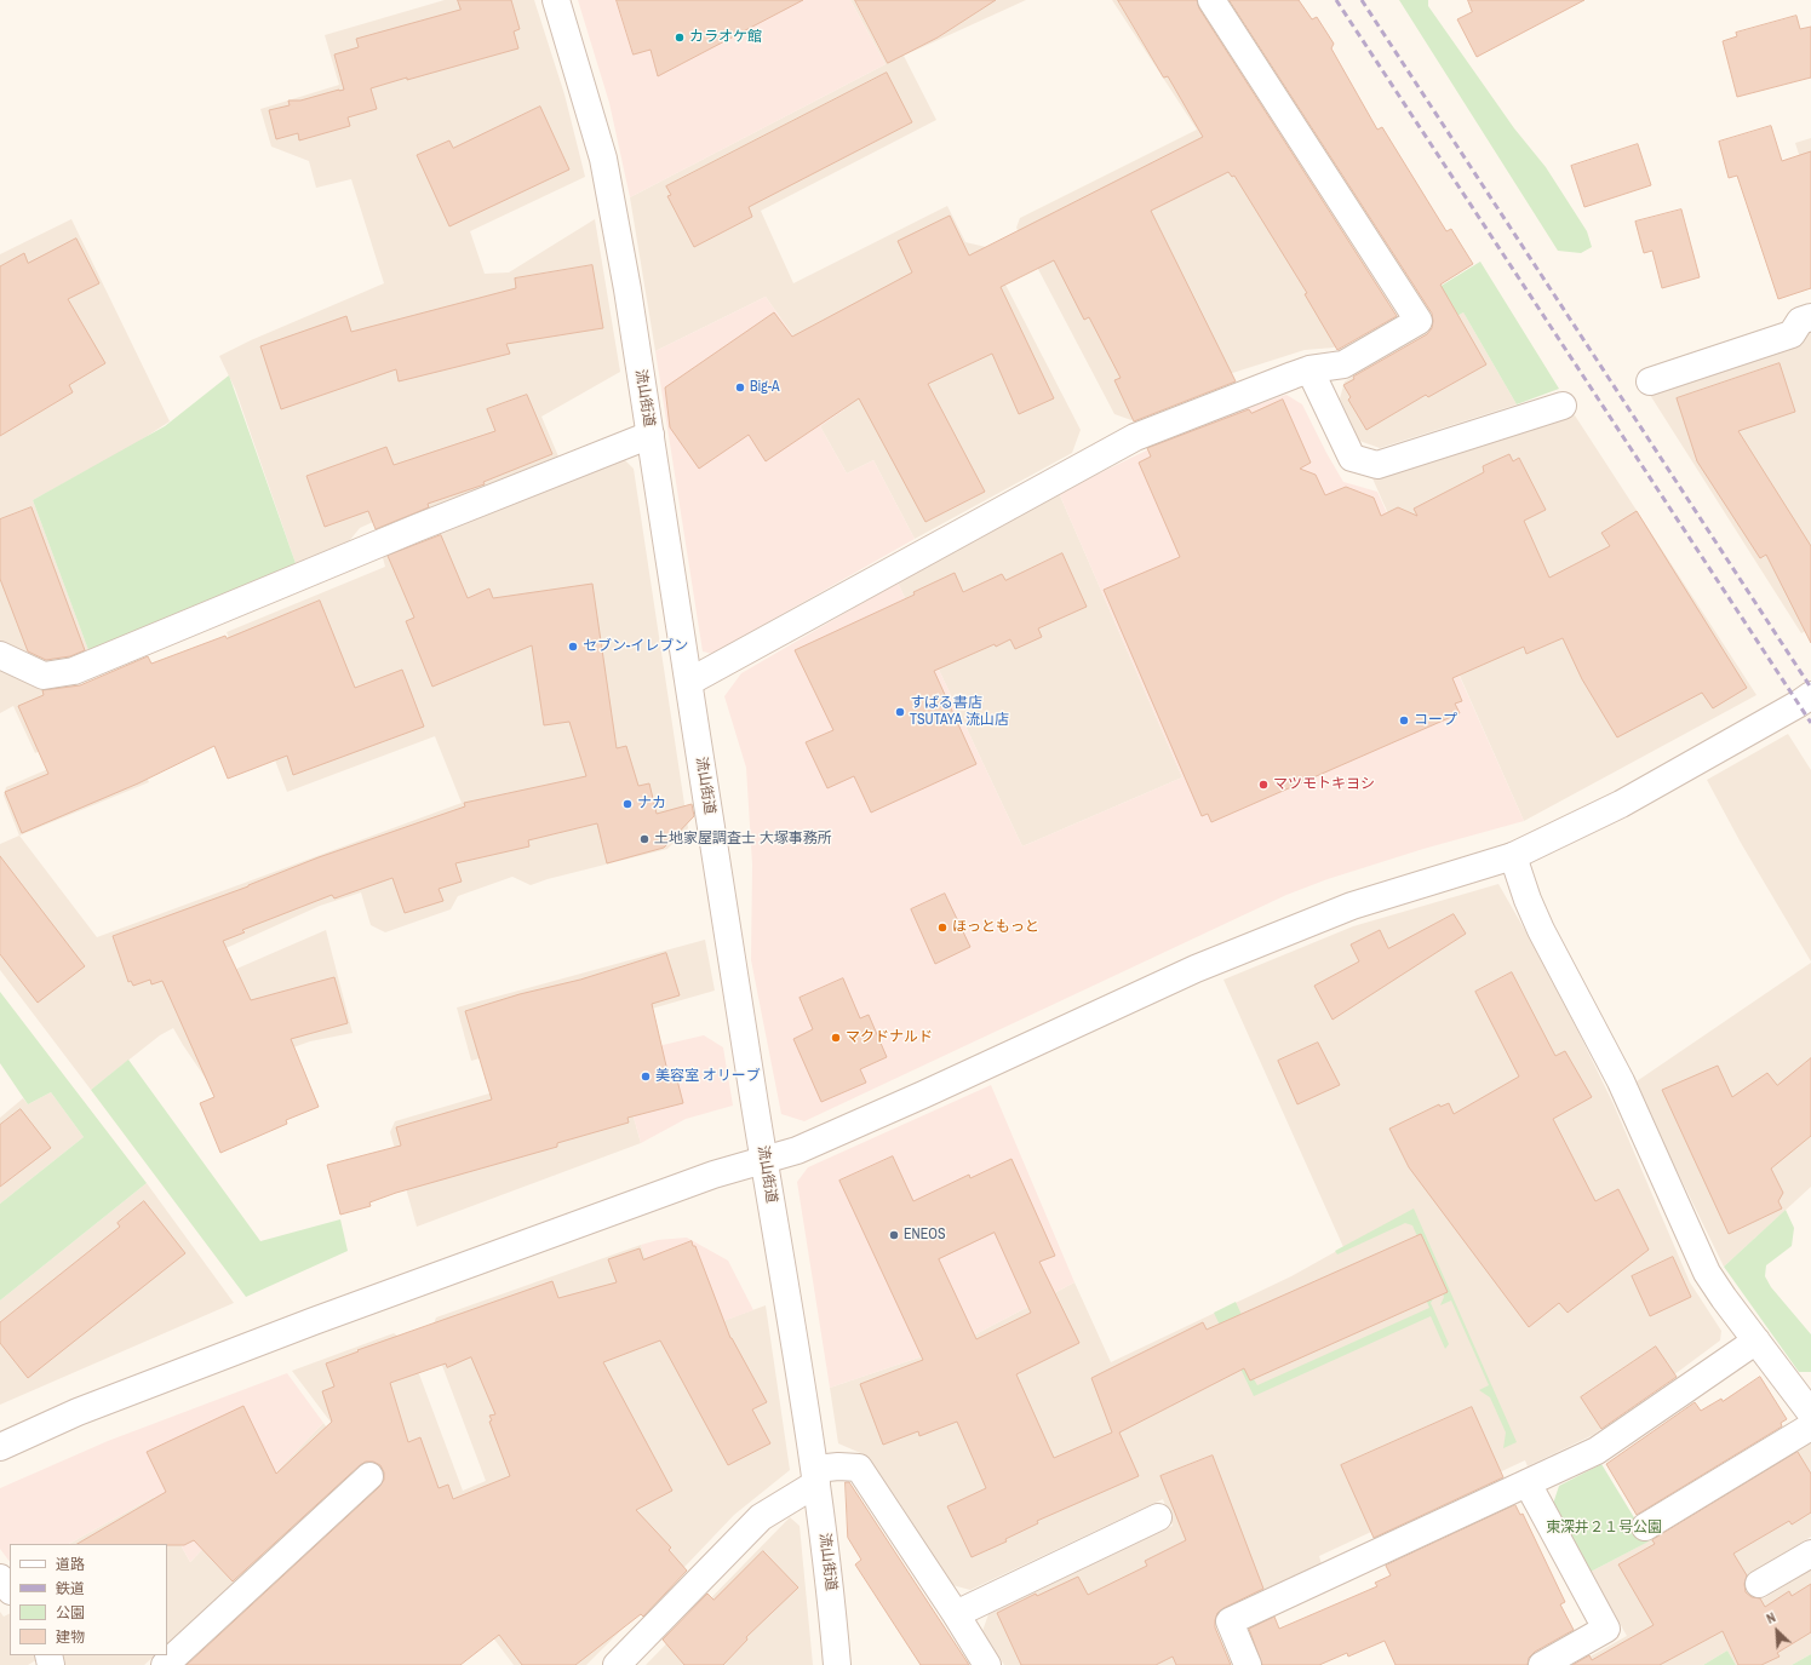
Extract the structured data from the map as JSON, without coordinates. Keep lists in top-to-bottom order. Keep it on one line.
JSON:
{"streets":{"street":["流山街道"]},"parks":["東深井２１号公園"],"places":["カラオケ館","Big-A","セブン-イレブン","すばる書店 TSUTAYA 流山店","コープ","マツモトキヨシ","ナカ","土地家屋調査士 大塚事務所","ほっともっと","マクドナルド","美容室 オリーブ","ENEOS"],"legend":["道路","鉄道","公園","建物"],"north":"top left"}
